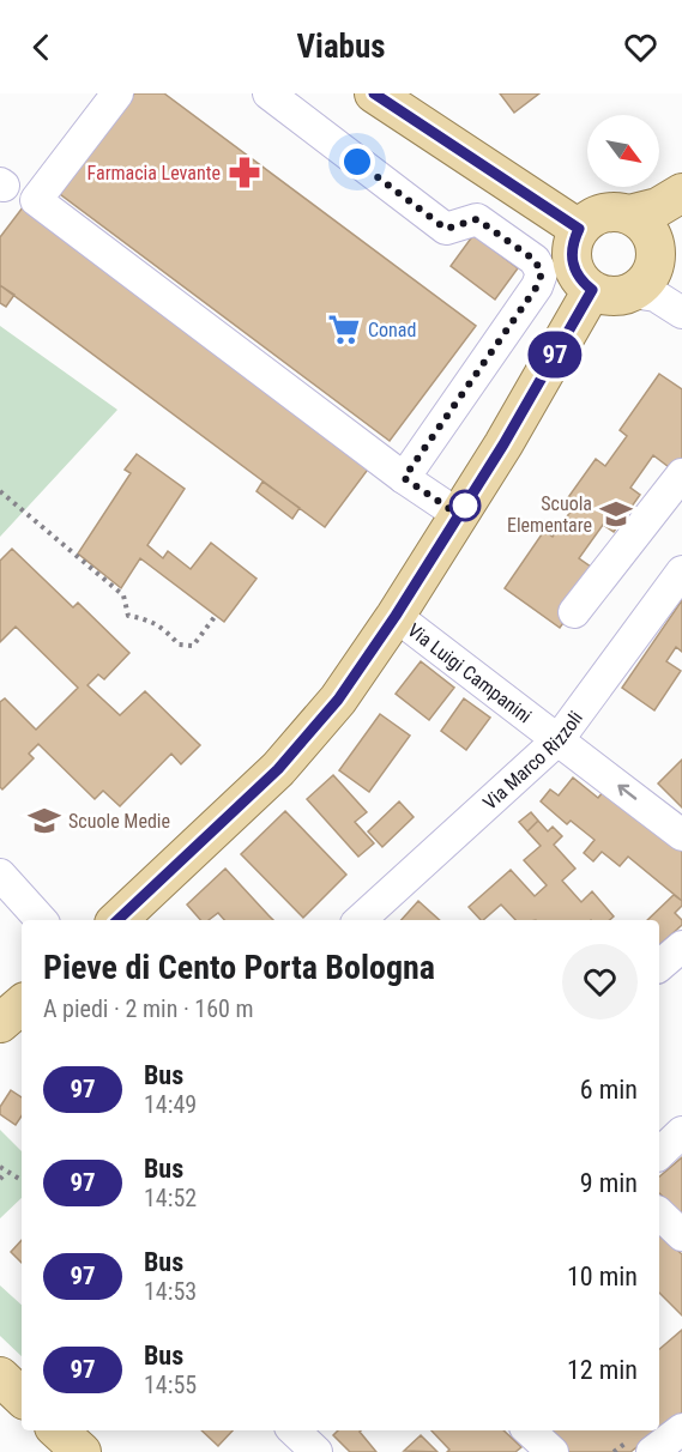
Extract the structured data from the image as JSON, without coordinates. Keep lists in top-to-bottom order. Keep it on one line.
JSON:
{"streets":{"street":["Via Luigi Campanini","Via Marco Rizzoli"]},"crossings":[["Via Luigi Campanini","Via Marco Rizzoli"]],"one_way":["Via Luigi Campanini"],"places":{"pharmacy":["Farmacia Levante"],"supermarket":["Conad"],"school or university":["Scuola Elementare","Scuole Medie"]},"lines":["bus line 97"],"north":"bottom right","page":{"header":"Viabus","on_map":"97","heading":["Pieve di Cento Porta Bologna","A piedi · 2 min · 160 m"],"list":[{"mark":"97","name":"Bus","note":"14:49","value":"6 min"},{"mark":"97","name":"Bus","note":"14:52","value":"9 min"},{"mark":"97","name":"Bus","note":"14:53","value":"10 min"},{"mark":"97","name":"Bus","note":"14:55","value":"12 min"}]}}
